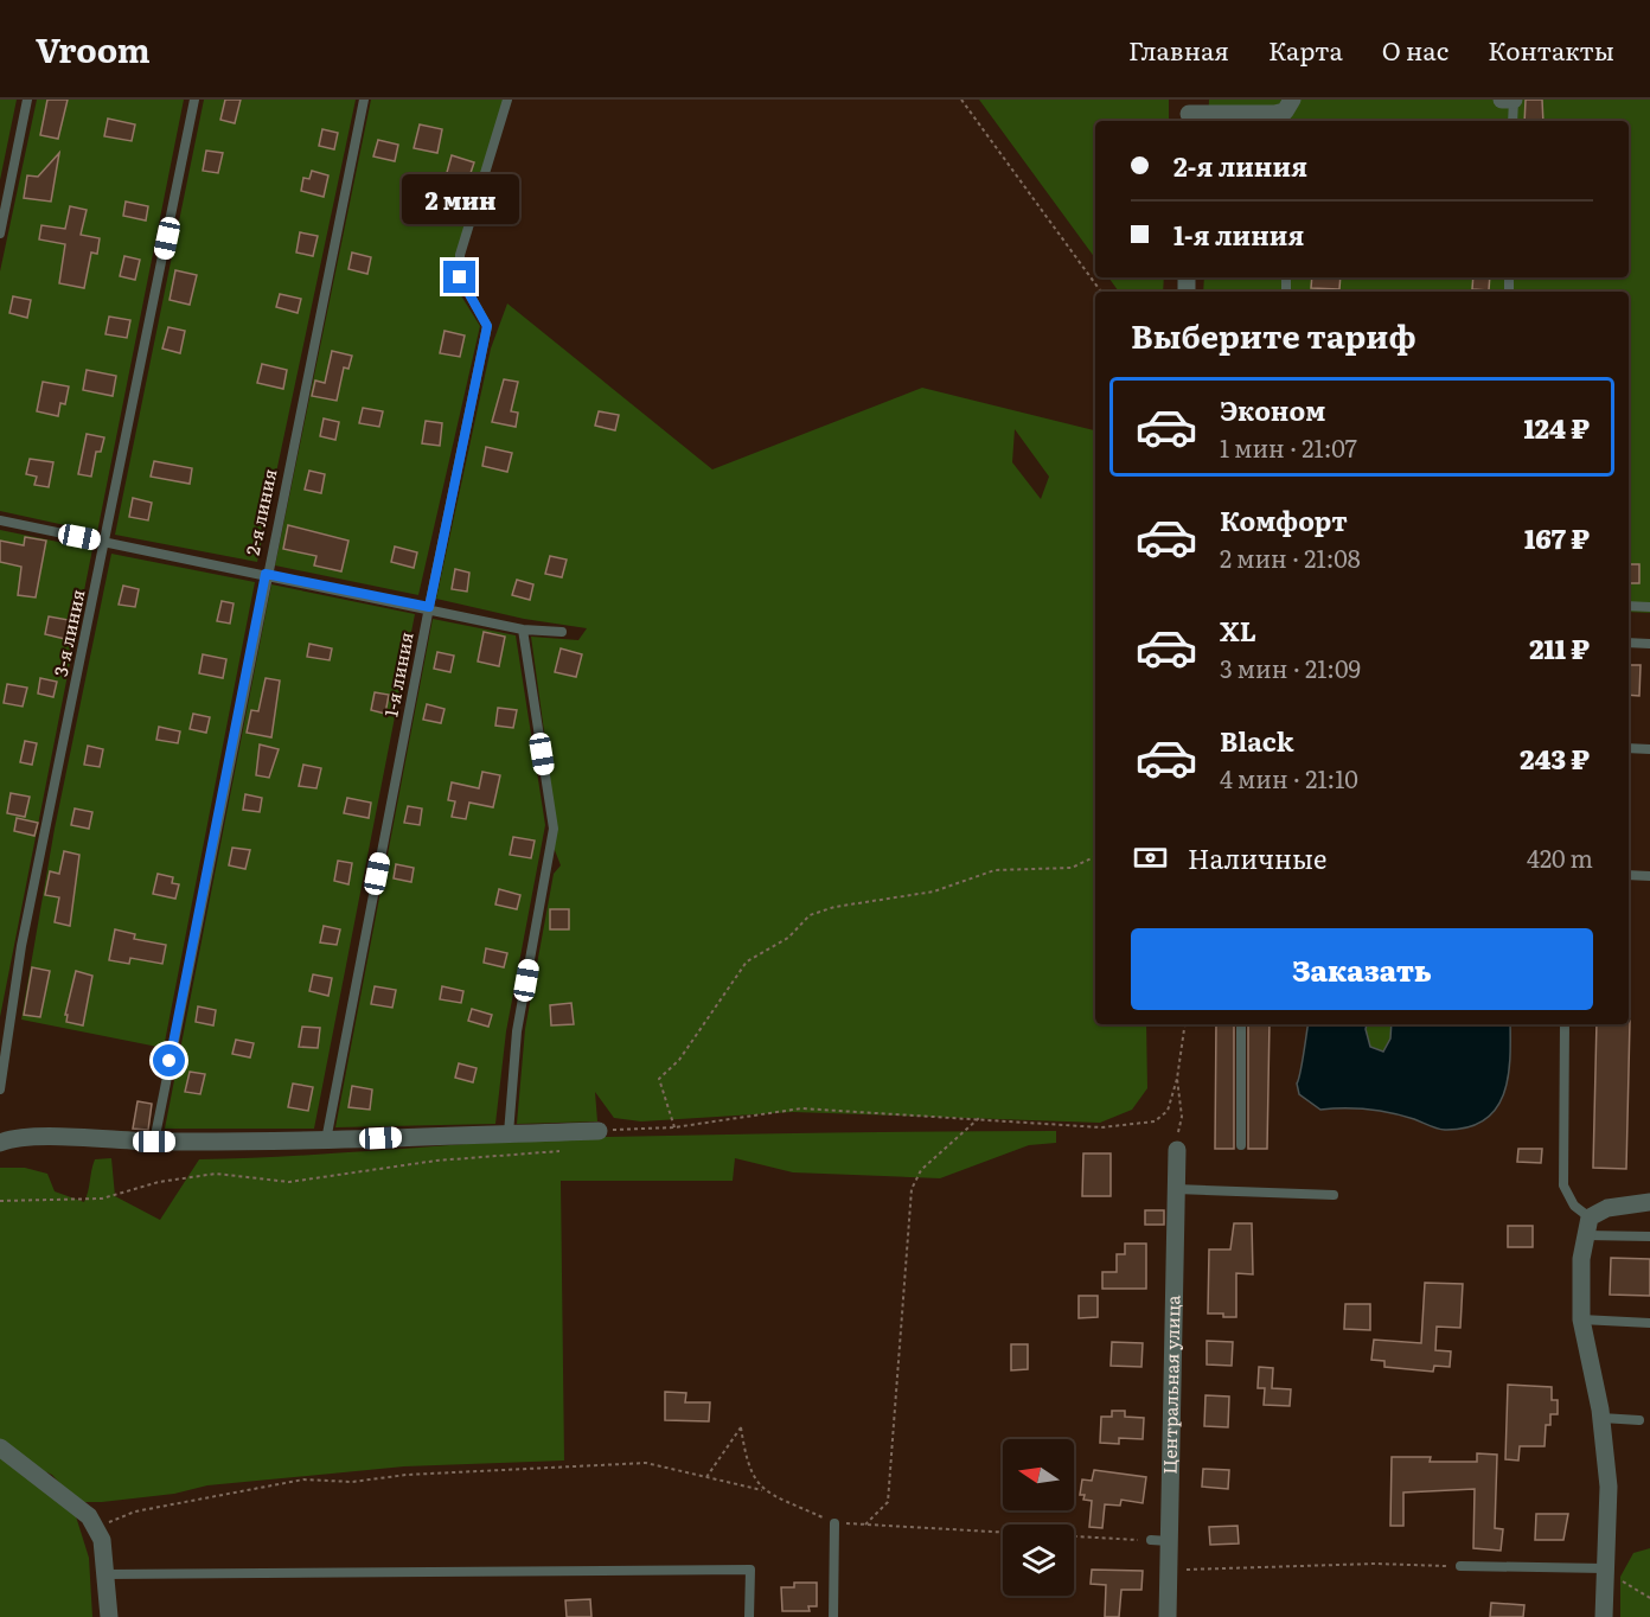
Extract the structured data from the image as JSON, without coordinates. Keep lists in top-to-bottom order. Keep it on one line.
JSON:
{"streets":{"street":["Центральная улица"],"lane":["2-я линия","3-я линия","1-я линия"]},"north":"left","page":{"header":"Vroom","nav":["Главная","Карта","О нас","Контакты"],"banner":["2-я линия","1-я линия"],"bubble":"2 мин","heading":"Выберите тариф","list":[{"name":"Эконом","note":"1 мин · 21:07","value":"124 ₽"},{"name":"Комфорт","note":"2 мин · 21:08","value":"167 ₽"},{"name":"XL","note":"3 мин · 21:09","value":"211 ₽"},{"name":"Black","note":"4 мин · 21:10","value":"243 ₽"}],"pay":["Наличные","420 m"],"buttons":"Заказать"}}
